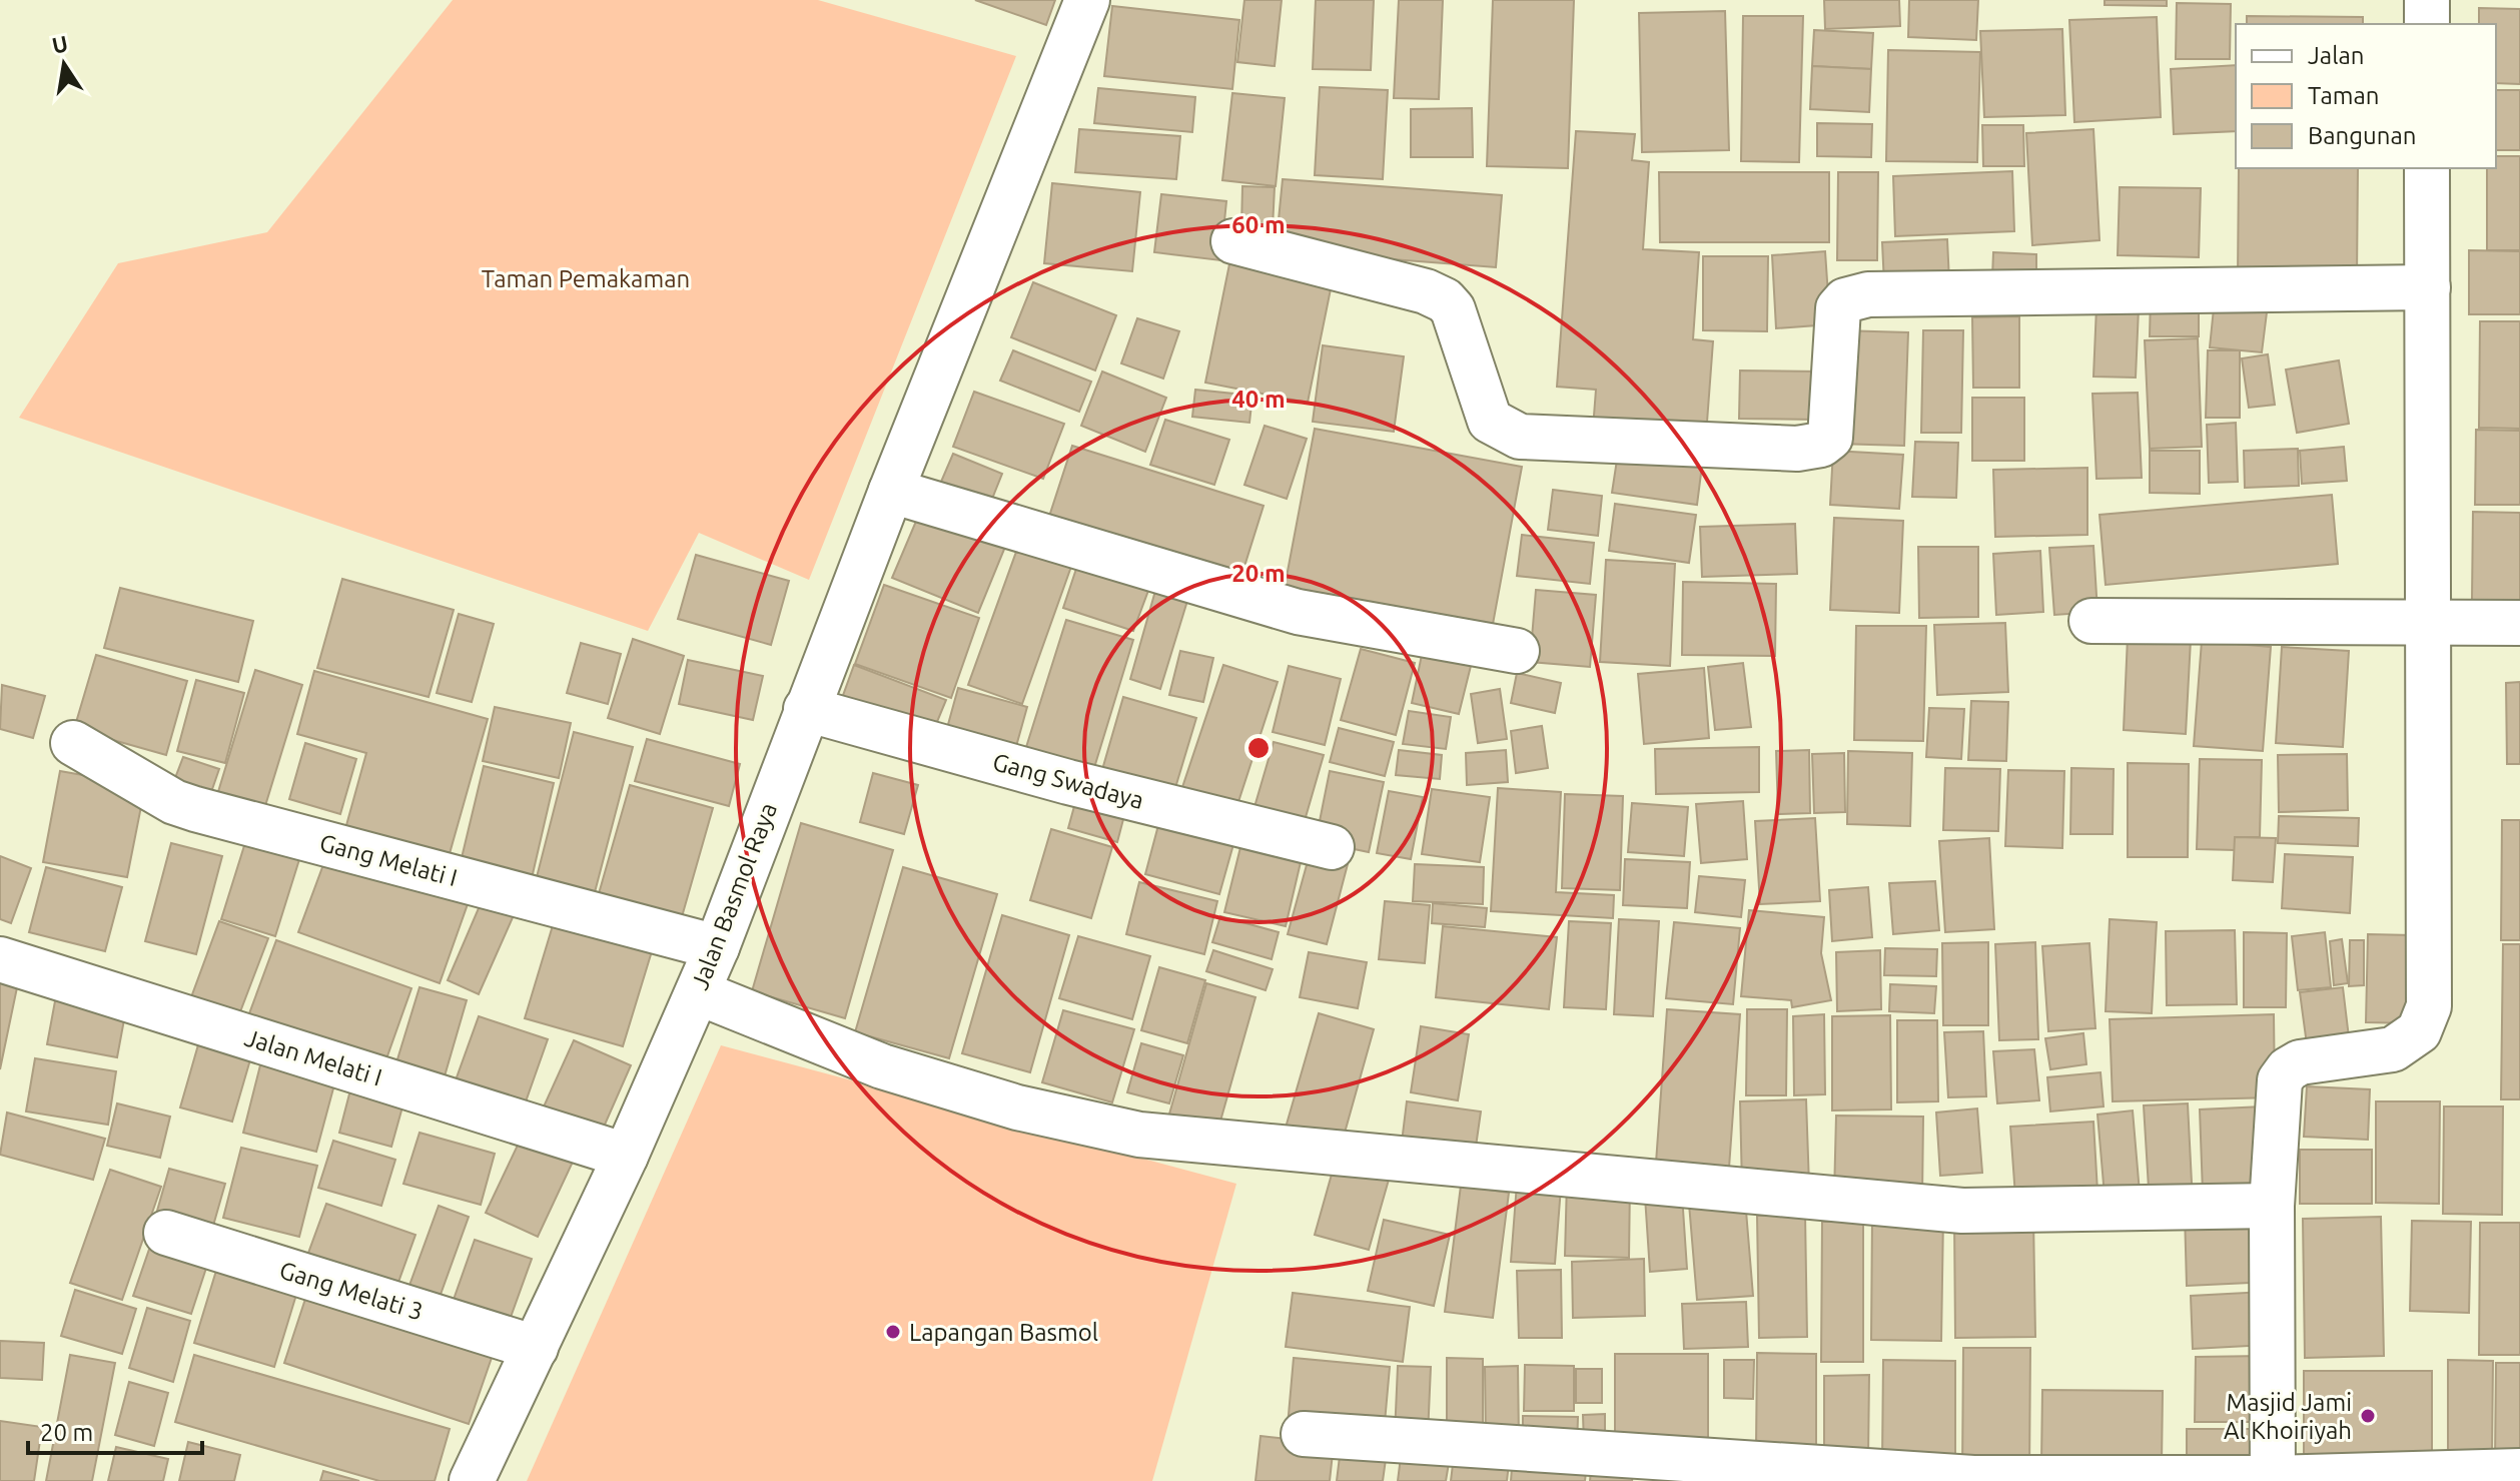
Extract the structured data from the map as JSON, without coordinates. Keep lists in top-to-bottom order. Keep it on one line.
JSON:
{"streets":{"street":["Gang Swadaya","Gang Melati I","Jalan Basmol Raya","Jalan Melati I","Gang Melati 3"]},"crossings":[["Gang Swadaya","Jalan Basmol Raya"],["Gang Melati I","Jalan Basmol Raya"],["Jalan Basmol Raya","Jalan Melati I"],["Jalan Basmol Raya","Gang Melati 3"]],"parks":["Taman Pemakaman"],"places":["Lapangan Basmol","Masjid Jami Al Khoiriyah"],"legend":["Jalan","Taman","Bangunan"],"scale_bar":"20 m","north":"top","rings":["60 m","40 m","20 m"]}
